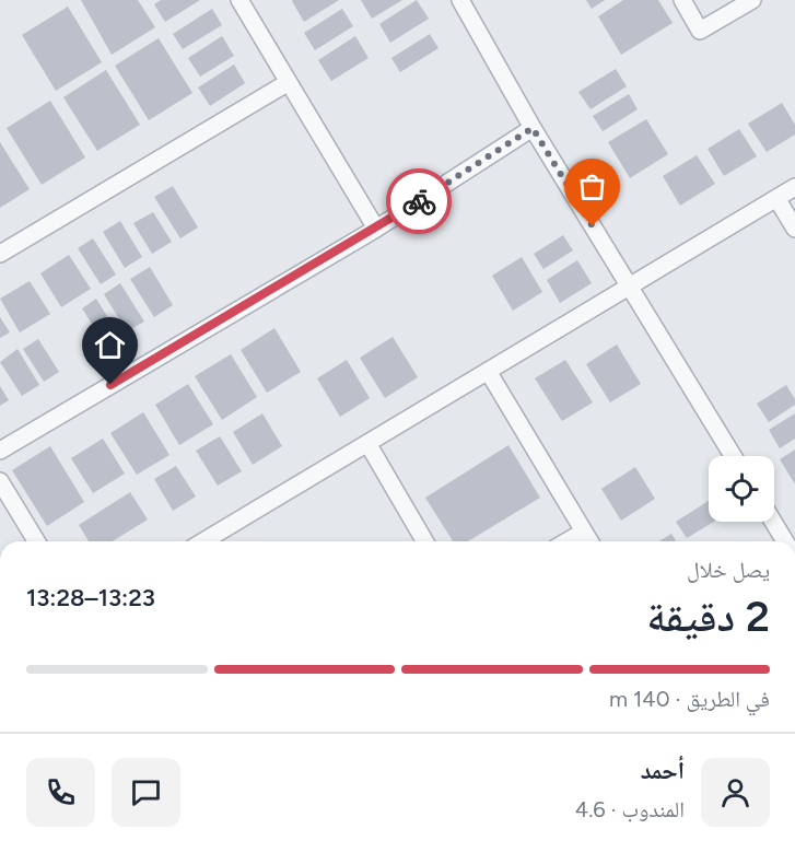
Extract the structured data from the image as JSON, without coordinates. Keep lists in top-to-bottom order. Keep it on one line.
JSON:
{"page":{"heading":["2 دقيقة","يصل خلال","13:23–13:28"],"panel":["أحمد","المندوب · 4.6"],"bar":"في الطريق · 140 m"}}
